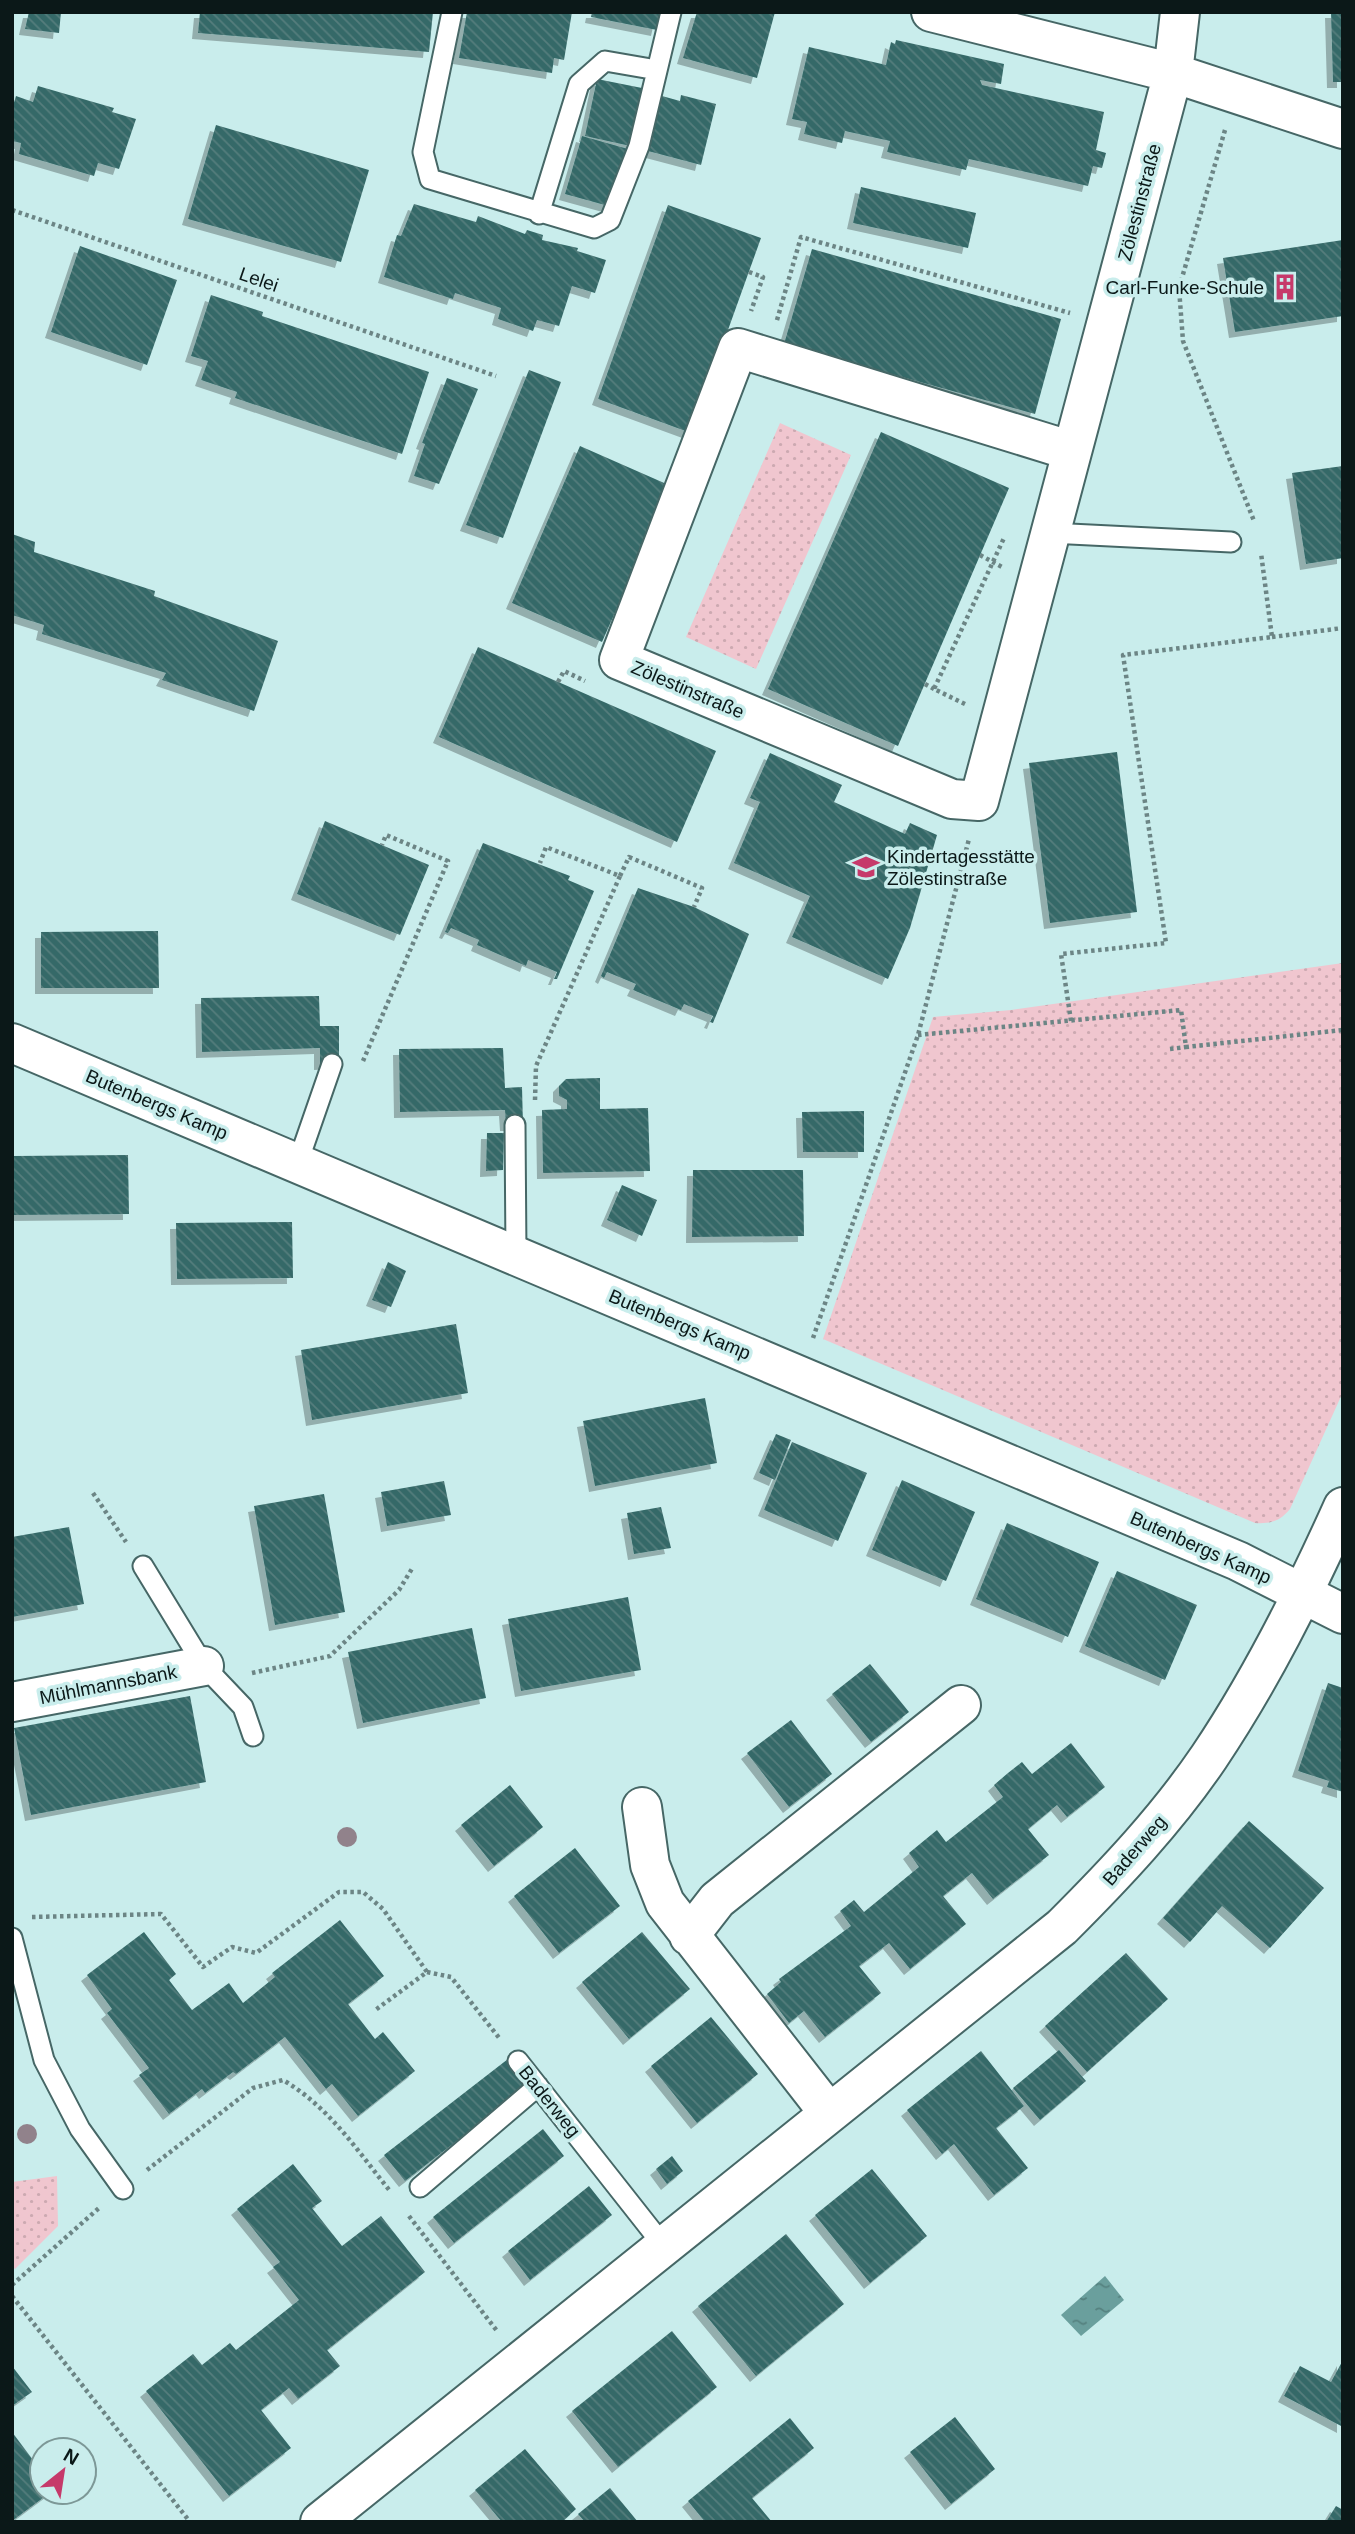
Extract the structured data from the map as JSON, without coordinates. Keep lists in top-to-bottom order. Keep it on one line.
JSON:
{"streets":{"street":["Zölestinstraße","Butenbergs Kamp","Mühlmannsbank","Baderweg"],"path":["Lelei"]},"crossings":[["Butenbergs Kamp","Baderweg"]],"places":{"building":["Carl-Funke-Schule"],"school or university":["Kindertagesstätte Zölestinstraße"]},"north":"top right"}
